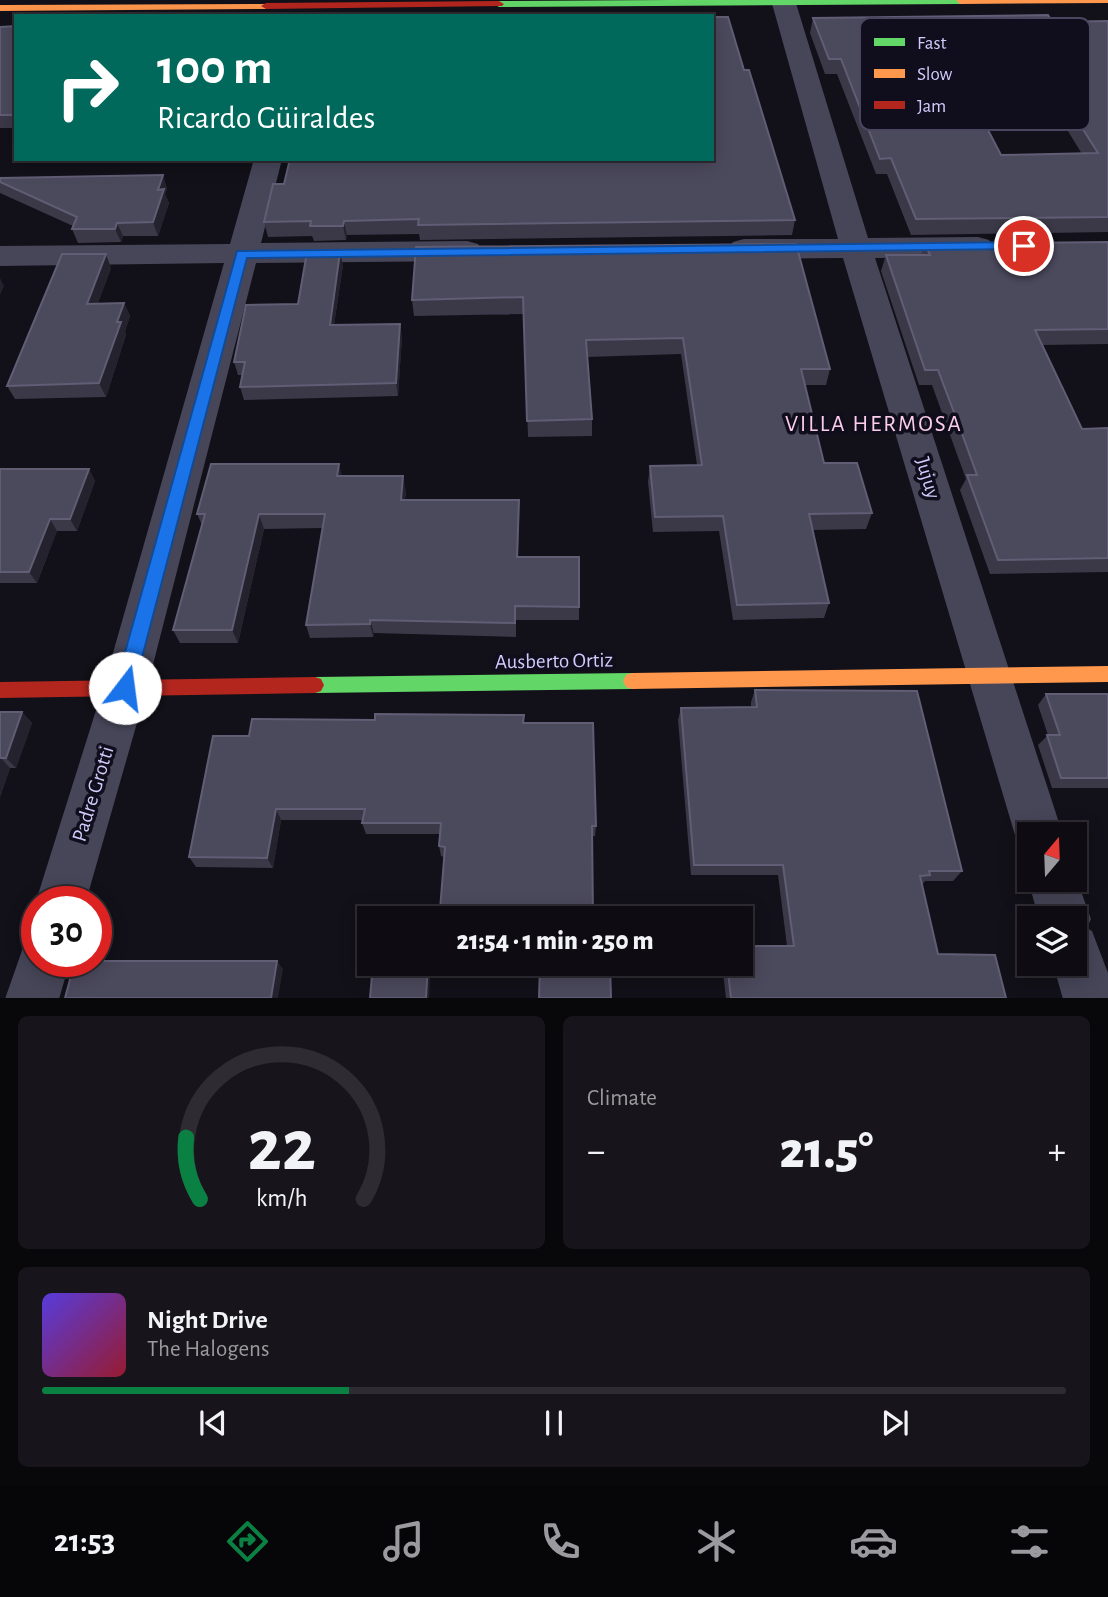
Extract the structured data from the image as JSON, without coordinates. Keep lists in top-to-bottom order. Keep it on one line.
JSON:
{"streets":{"main road":["Ausberto Ortiz"],"street":["Jujuy","Padre Grotti"]},"crossings":[["Jujuy","Ausberto Ortiz"],["Ausberto Ortiz","Padre Grotti"]],"districts":["VILLA HERMOSA"],"legend":["Fast","Slow","Jam"],"north":"top","page":{"turn":["100 m","Ricardo Güiraldes"],"limit":"30","trip":"21:54 · 1 min · 250 m","tile":"Climate","heat":["−","21.5°","+"],"song":["Night Drive","The Halogens"],"tabs":"21:53","gauge":["22","km/h"]}}
